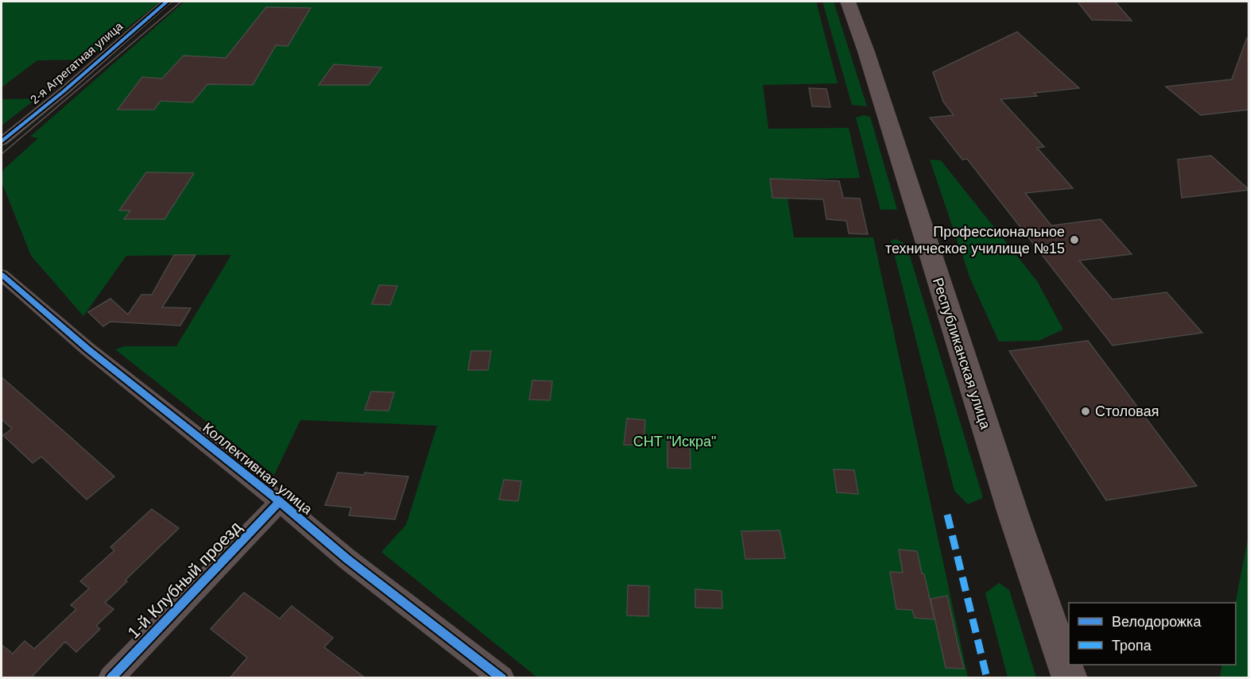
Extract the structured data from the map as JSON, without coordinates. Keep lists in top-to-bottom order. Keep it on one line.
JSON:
{"streets":{"main road":["Республиканская улица"],"street":["2-я Агрегатная улица","Коллективная улица","1-й Клубный проезд"]},"crossings":[["Коллективная улица","1-й Клубный проезд"]],"parks":["СНТ \"Искра\""],"places":["Профессиональное техническое училище №15","Столовая"],"legend":["Велодорожка","Тропа"]}
